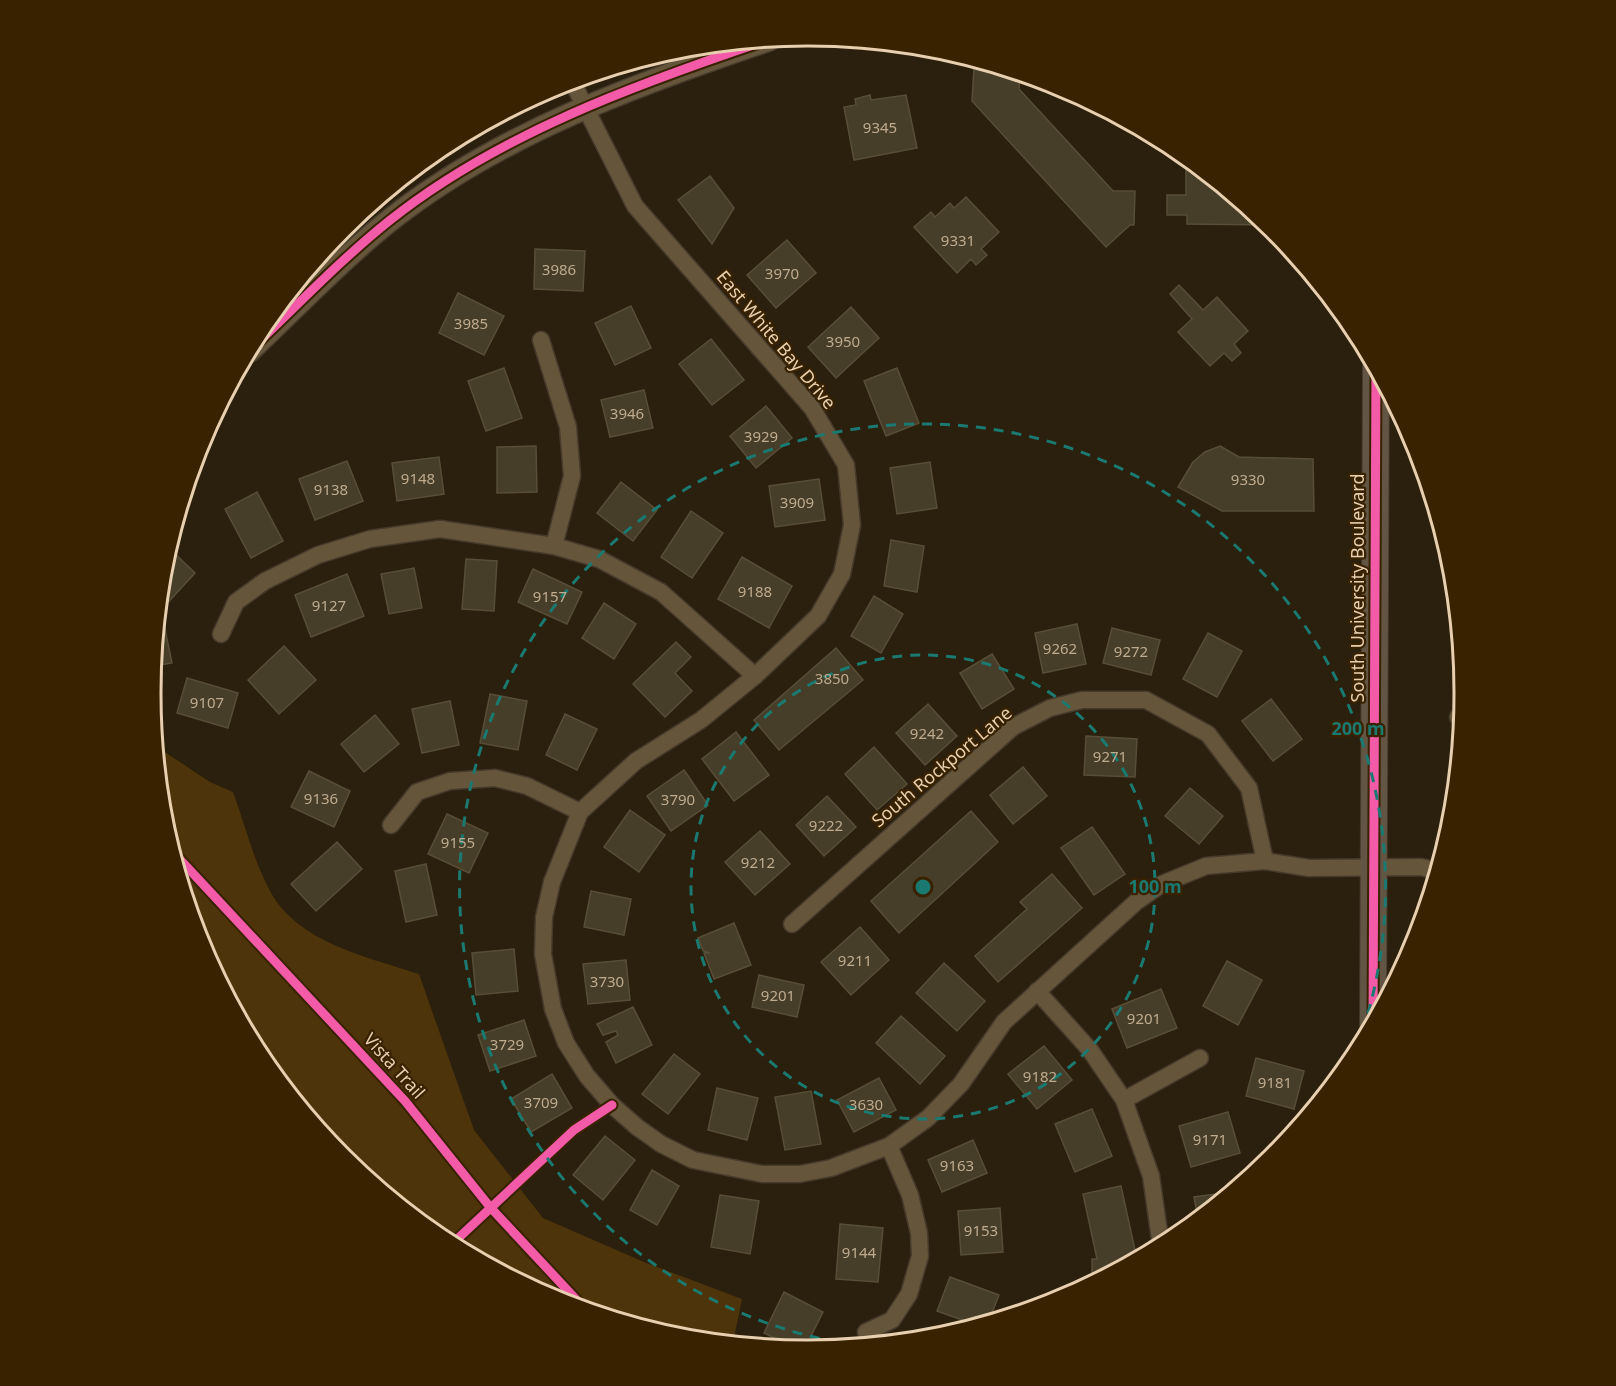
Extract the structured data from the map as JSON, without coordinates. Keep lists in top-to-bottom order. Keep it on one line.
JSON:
{"streets":{"main road":["South University Boulevard"],"street":["East White Bay Drive","South Rockport Lane"],"cycle path":["Vista Trail"]},"crossings":[["East White Bay Drive","South University Boulevard"],["East White Bay Drive","South Rockport Lane"]],"house_numbers":["9345","9331","3986","3970","3985","3950","3946","3929","9148","9330","9138","3909","9188","9157","9127","9262","9272","3850","9107","9242","9271","9136","3790","9222","9155","9212","9211","3730","9201","9201","3729","9182","9181","3709","3630","9171","9163","9153","9144"],"rings":["200 m","100 m"]}
